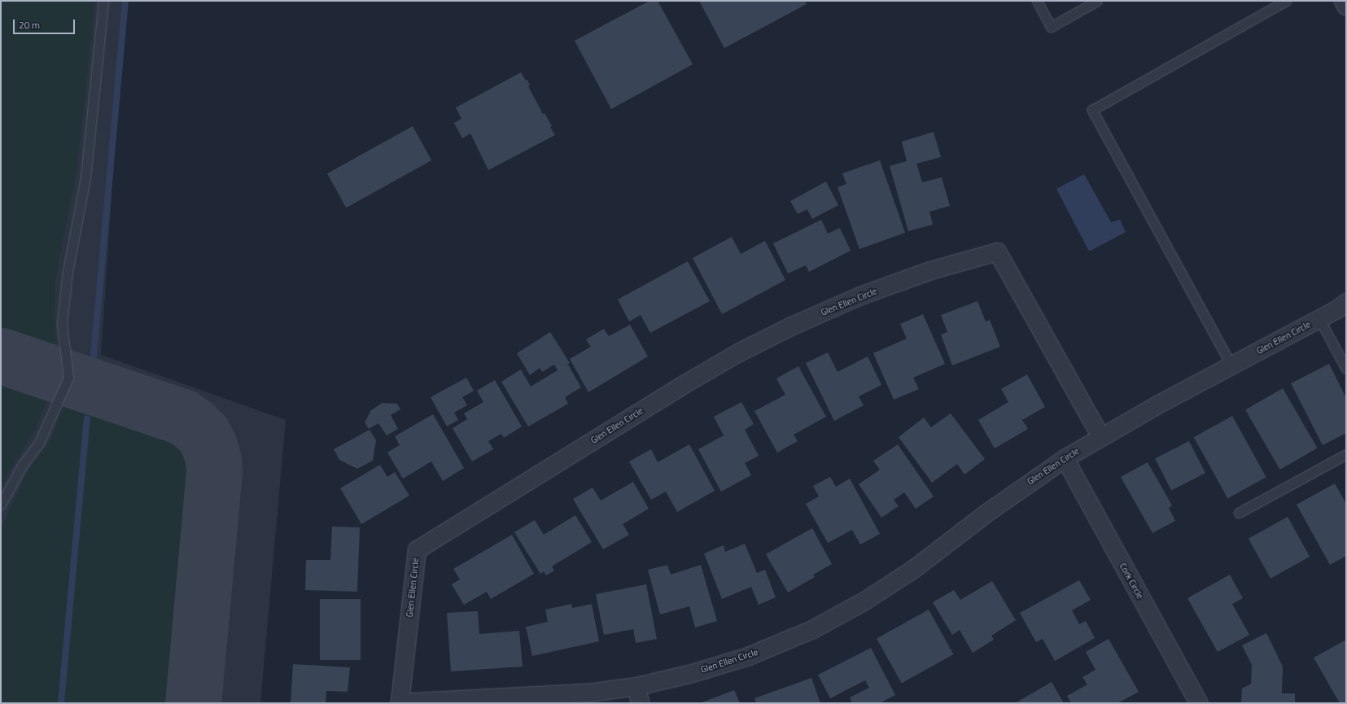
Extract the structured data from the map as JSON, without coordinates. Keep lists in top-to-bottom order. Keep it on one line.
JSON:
{"streets":{"street":["Glen Ellen Circle","Cork Circle"]},"crossings":[["Glen Ellen Circle","Cork Circle"]],"scale_bar":"20 m"}
